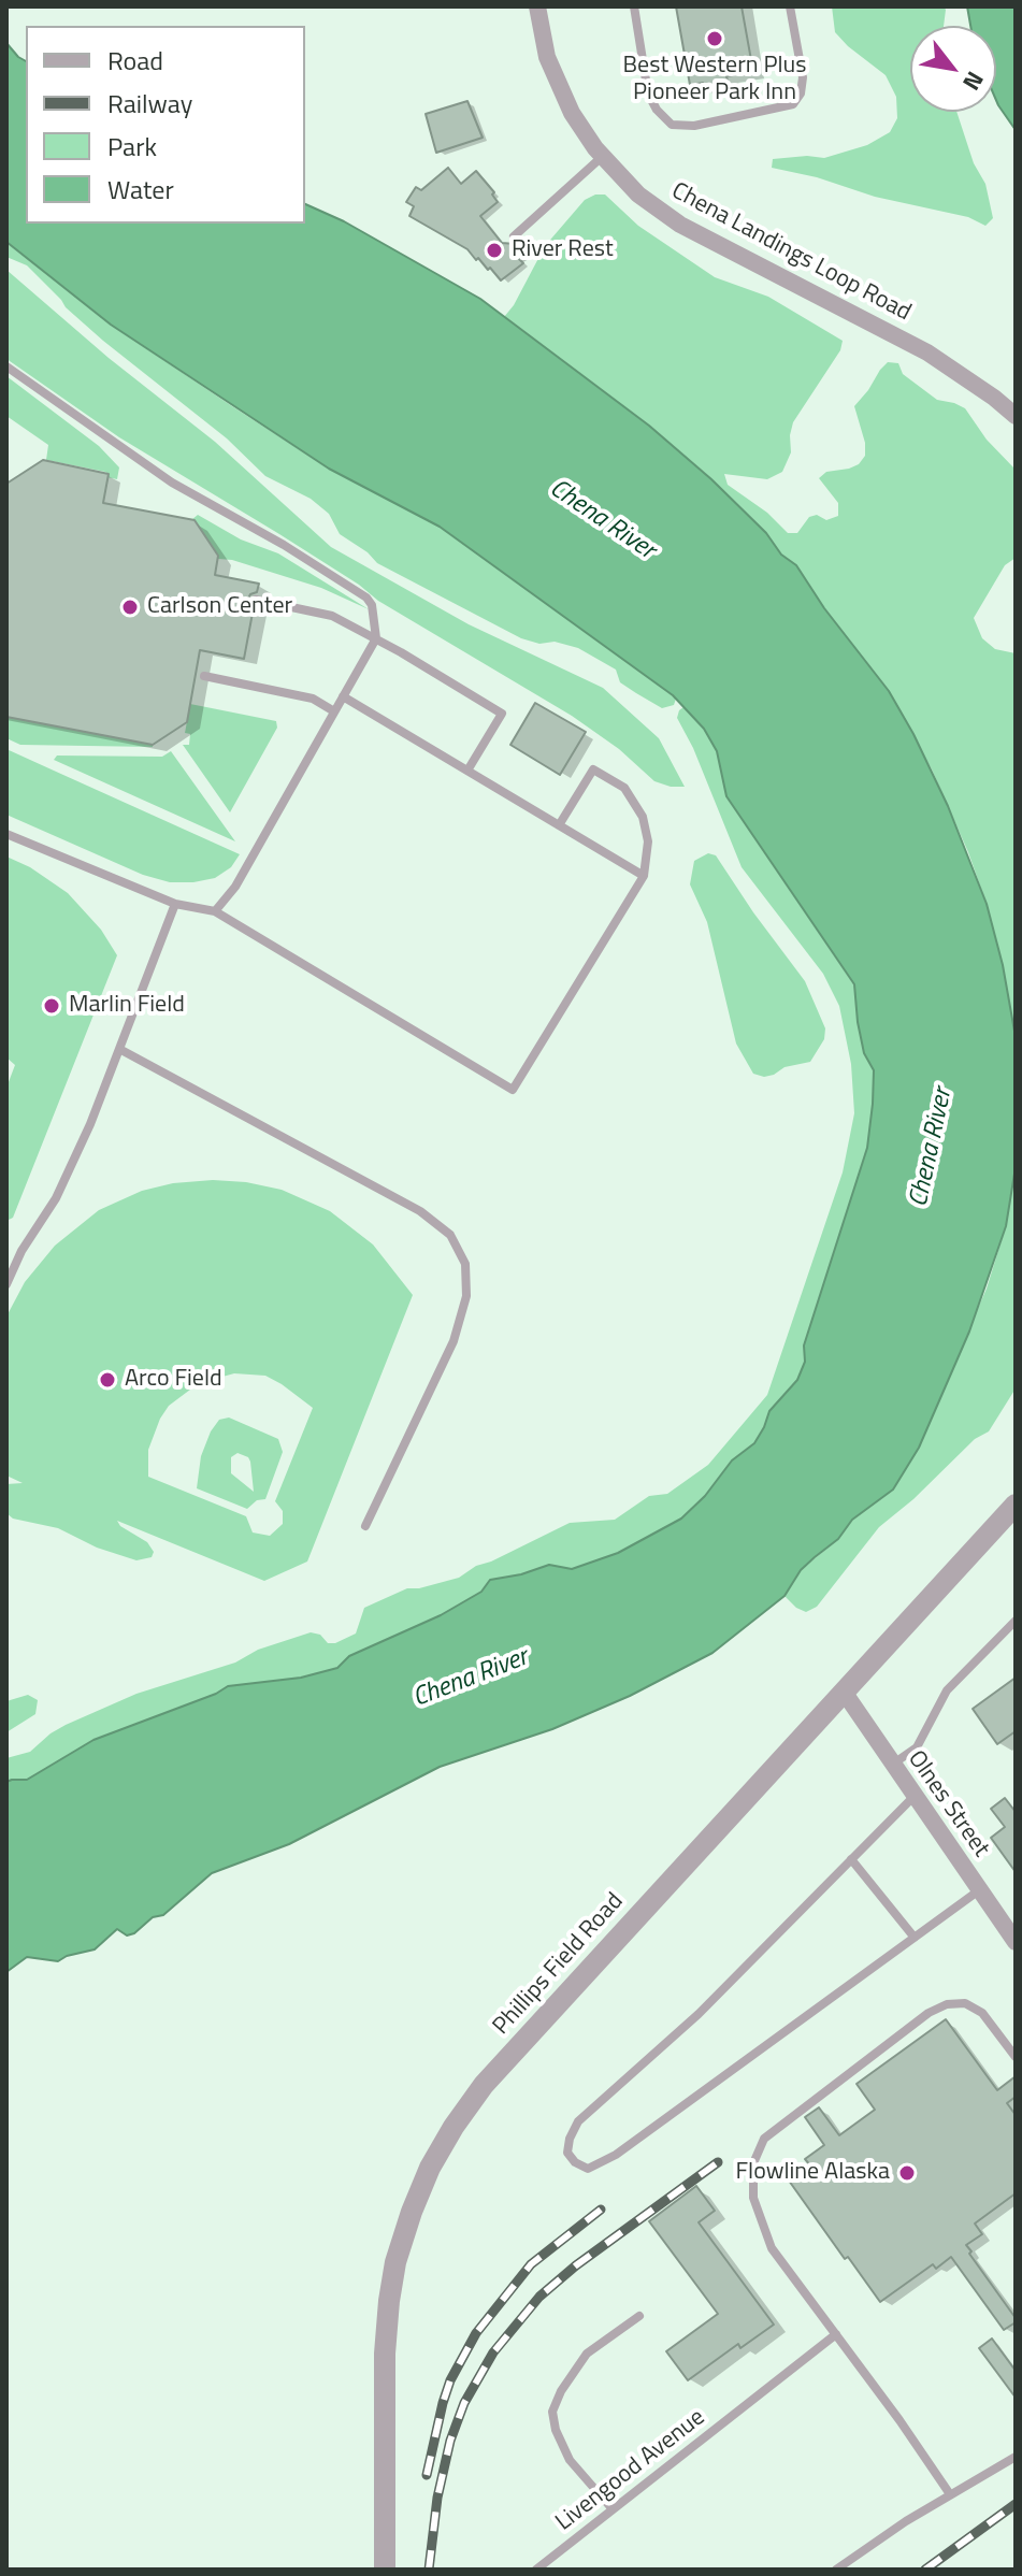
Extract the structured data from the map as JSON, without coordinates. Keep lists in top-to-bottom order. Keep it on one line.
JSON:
{"streets":{"street":["Chena Landings Loop Road","Olnes Street","Phillips Field Road"],"lane":["Livengood Avenue"]},"crossings":[["Olnes Street","Phillips Field Road"]],"water":["Chena River"],"places":["Best Western Plus Pioneer Park Inn","River Rest","Carlson Center","Marlin Field","Arco Field","Flowline Alaska"],"legend":["Road","Railway","Park","Water"],"north":"bottom right"}
